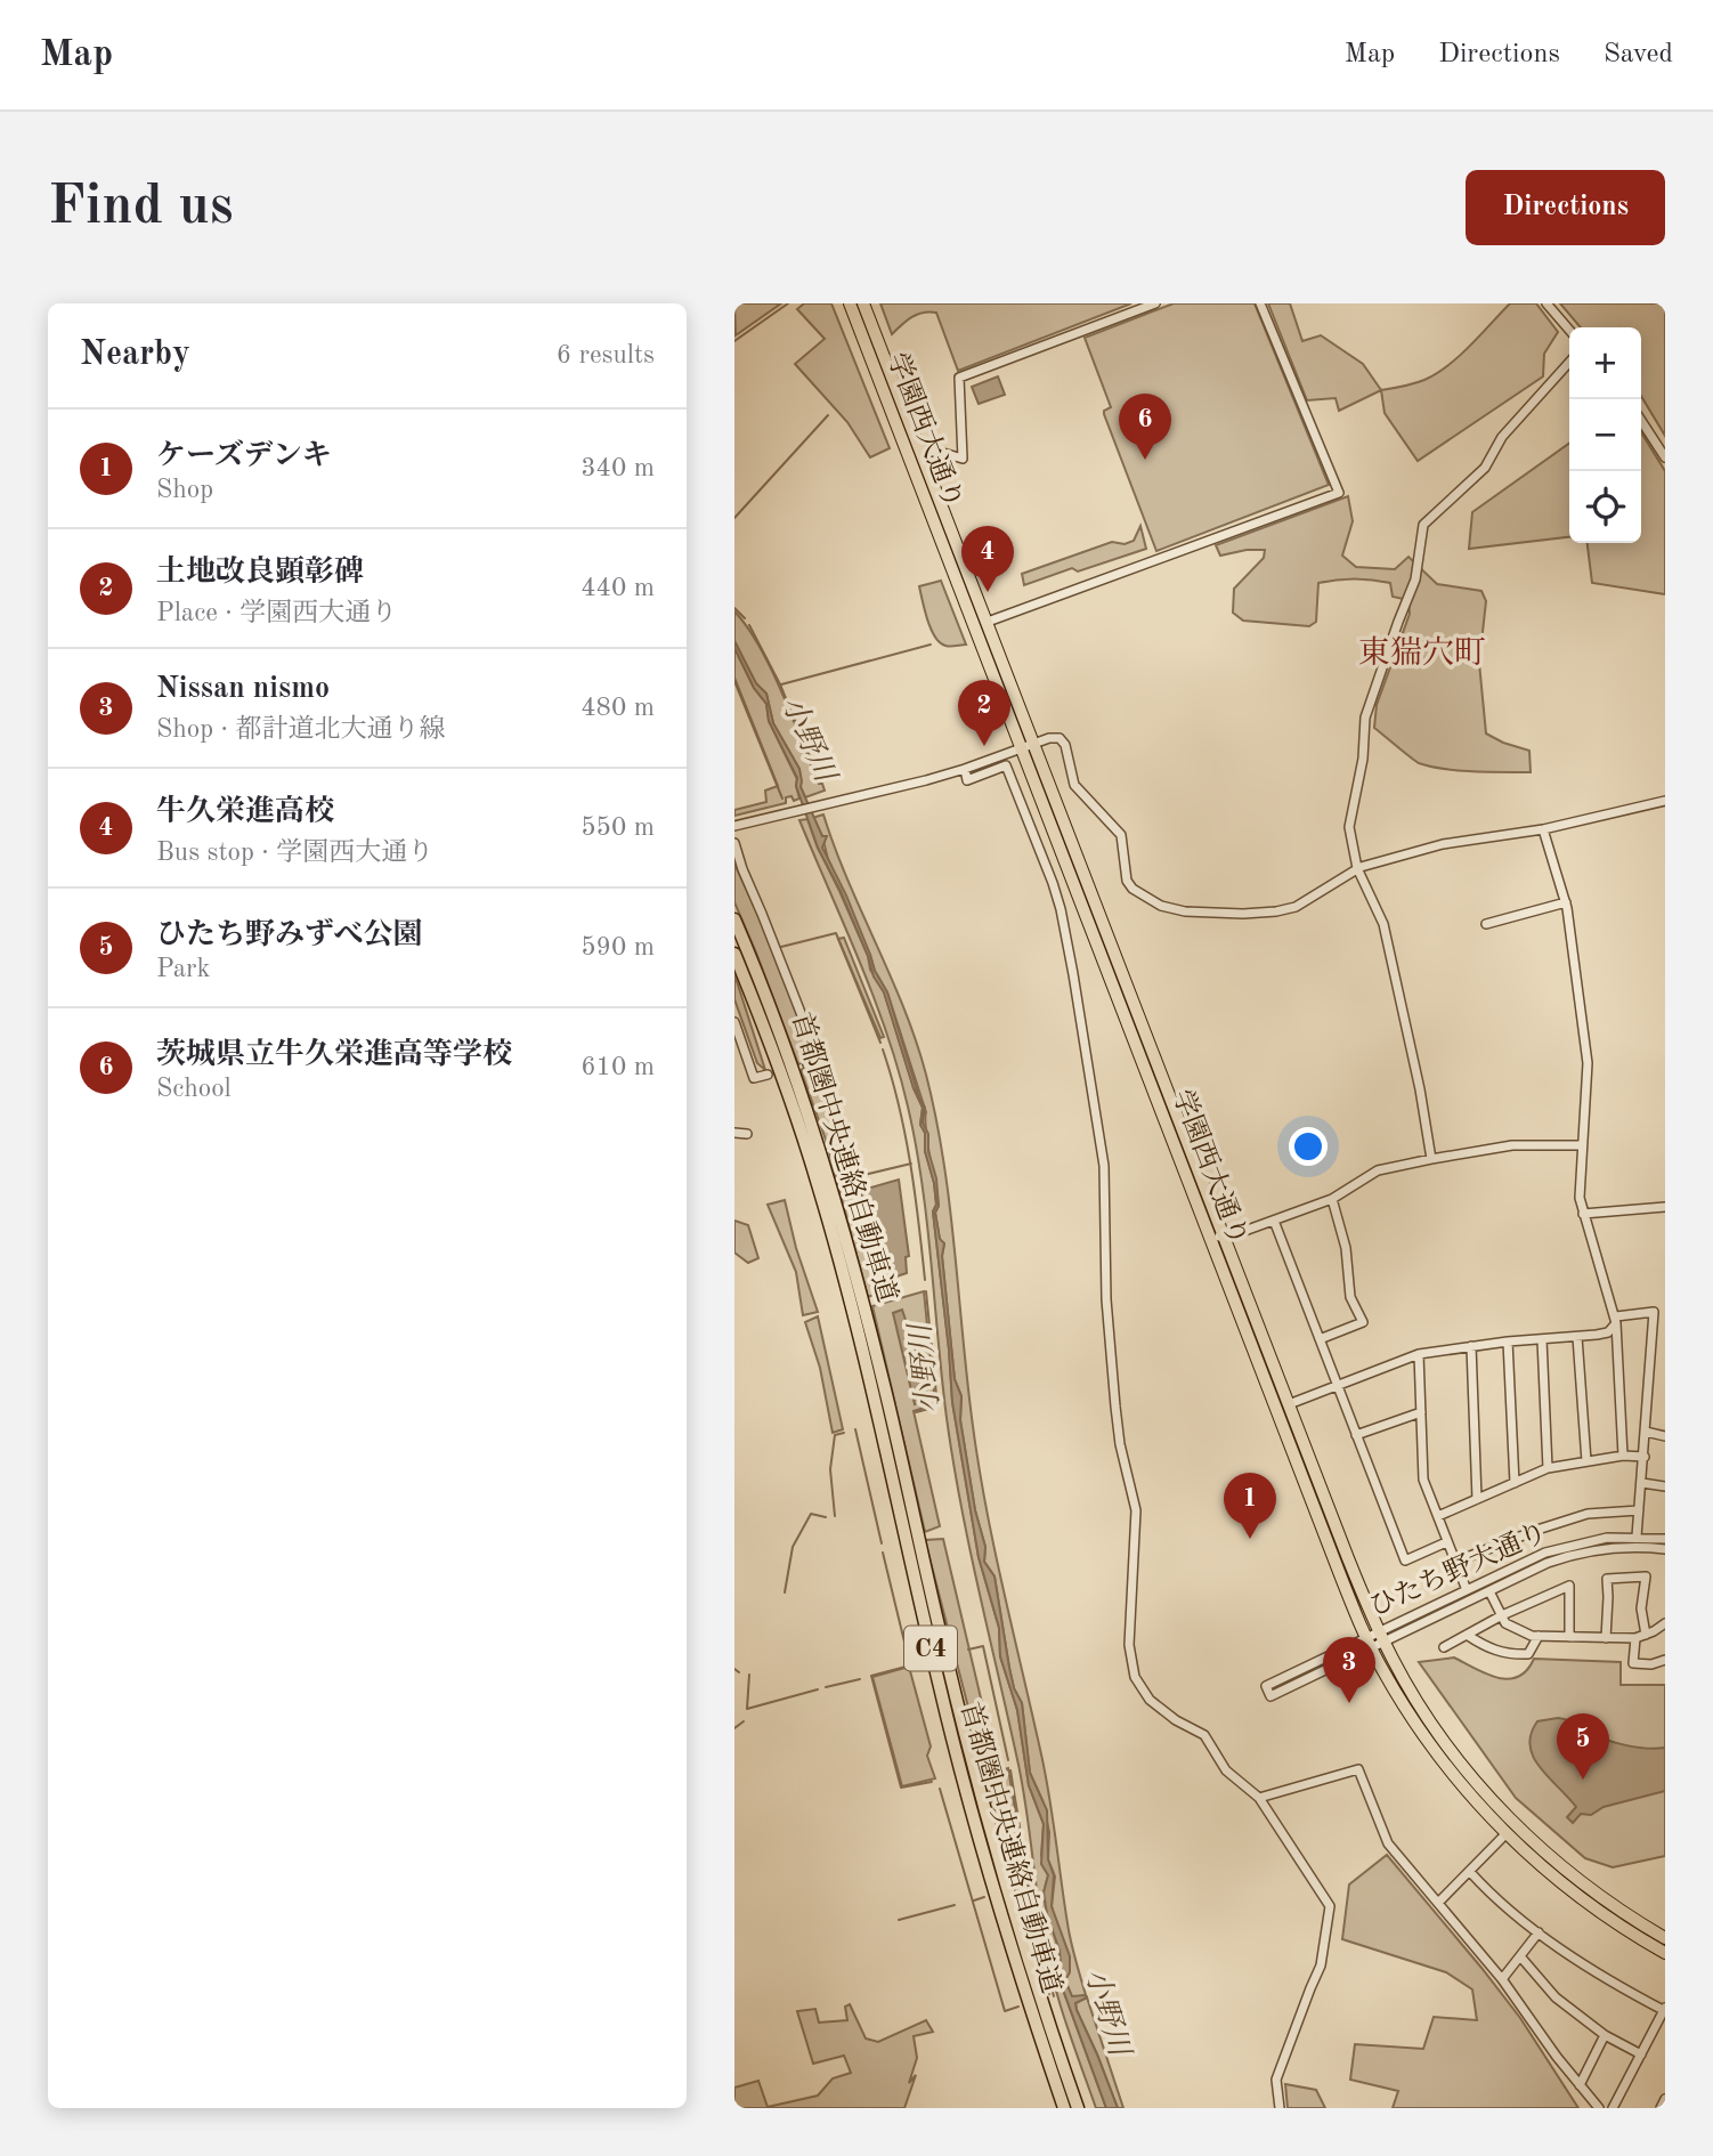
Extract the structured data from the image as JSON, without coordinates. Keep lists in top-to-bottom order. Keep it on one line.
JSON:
{"streets":{"highway":["首都圏中央連絡自動車道","C4"],"main road":["学園西大通り"],"street":["ひたち野大通り"]},"crossings":[["学園西大通り","ひたち野大通り"]],"districts":["東猯穴町"],"water":["小野川"],"page":{"header":"Map","nav":["Map","Directions","Saved"],"buttons":"Directions","title":"Find us","heading":["Nearby","6 results"],"map_buttons":["+","−"],"pins":["6","4","2","1","3","5"],"list":[{"mark":"1","name":"ケーズデンキ","note":"Shop","value":"340 m"},{"mark":"2","name":"土地改良顕彰碑","note":"Place · 学園西大通り","value":"440 m"},{"mark":"3","name":"Nissan nismo","note":"Shop · 都計道北大通り線","value":"480 m"},{"mark":"4","name":"牛久栄進高校","note":"Bus stop · 学園西大通り","value":"550 m"},{"mark":"5","name":"ひたち野みずべ公園","note":"Park","value":"590 m"},{"mark":"6","name":"茨城県立牛久栄進高等学校","note":"School","value":"610 m"}]}}
